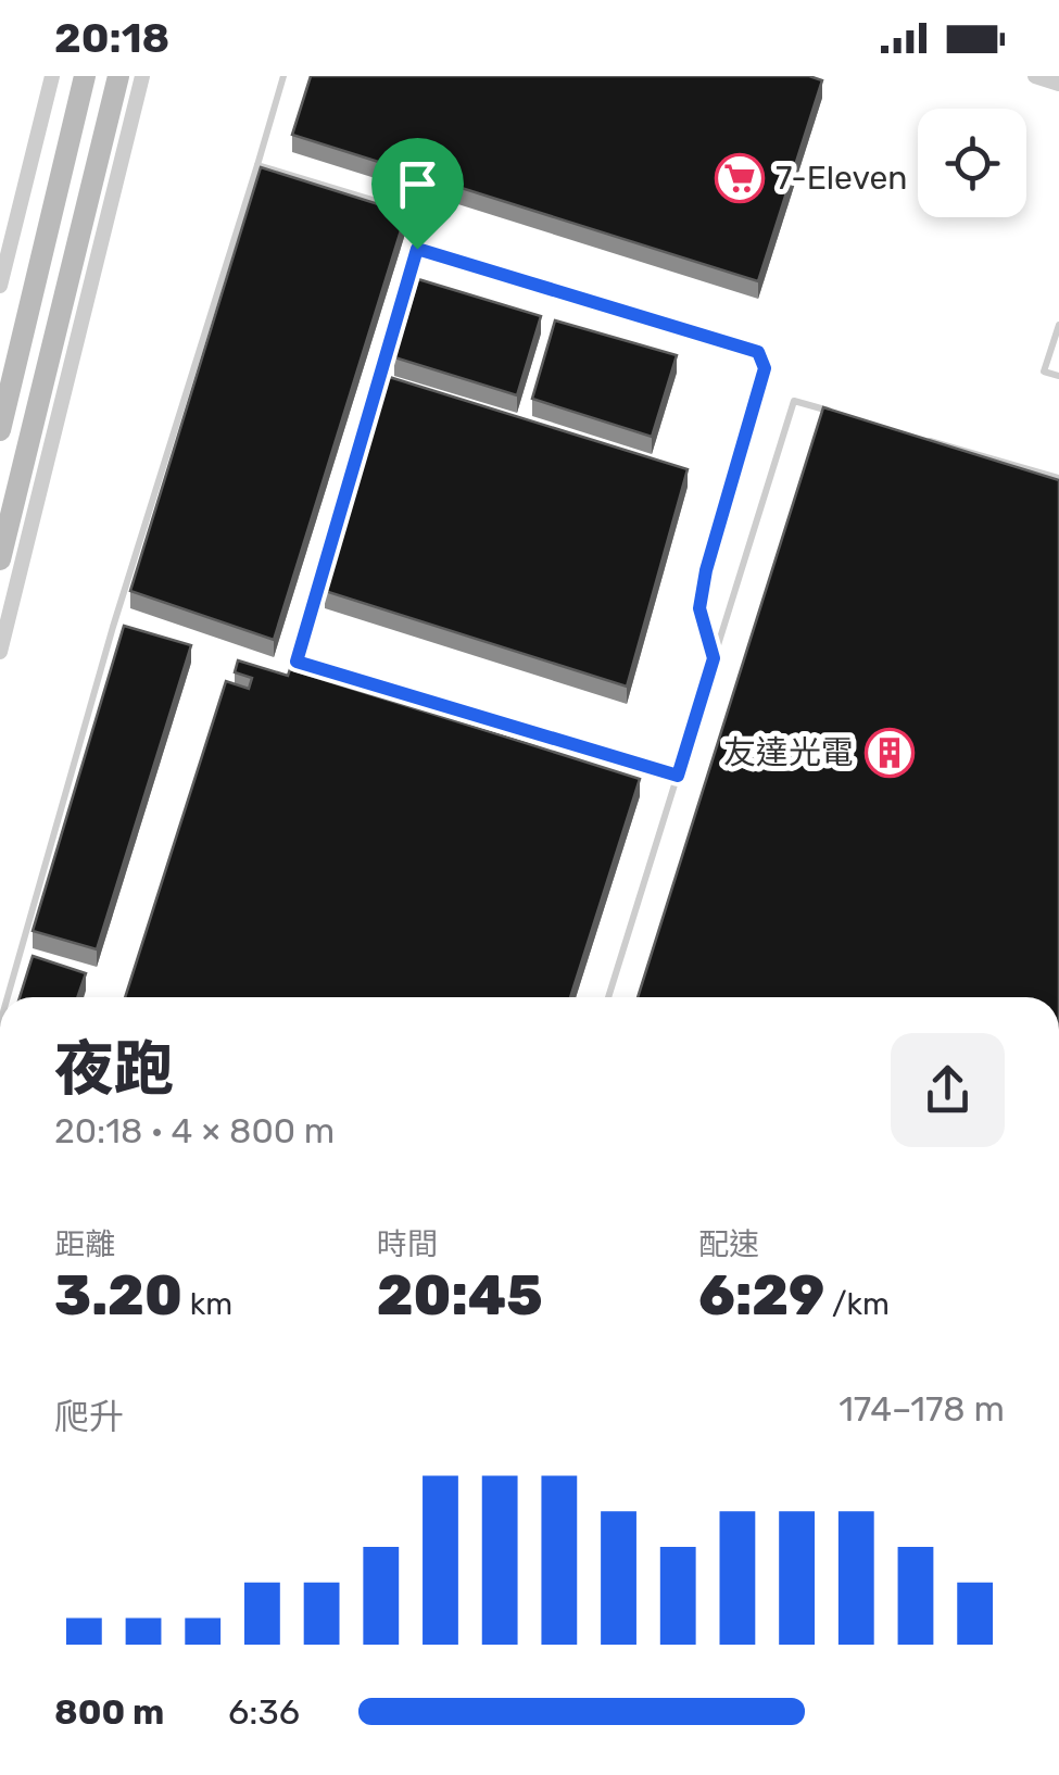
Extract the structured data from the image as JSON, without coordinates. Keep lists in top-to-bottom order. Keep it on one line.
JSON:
{"places":{"supermarket":["7-Eleven"],"building":["友達光電"]},"page":{"status":"20:18","heading":["夜跑","20:18 · 4 × 800 m"],"stats":[["距離","3.20 km"],["時間","20:45"],["配速","6:29 /km"]],"chart":["爬升","174–178 m"],"list":[{"name":"800 m","note":"6:36"}]}}
